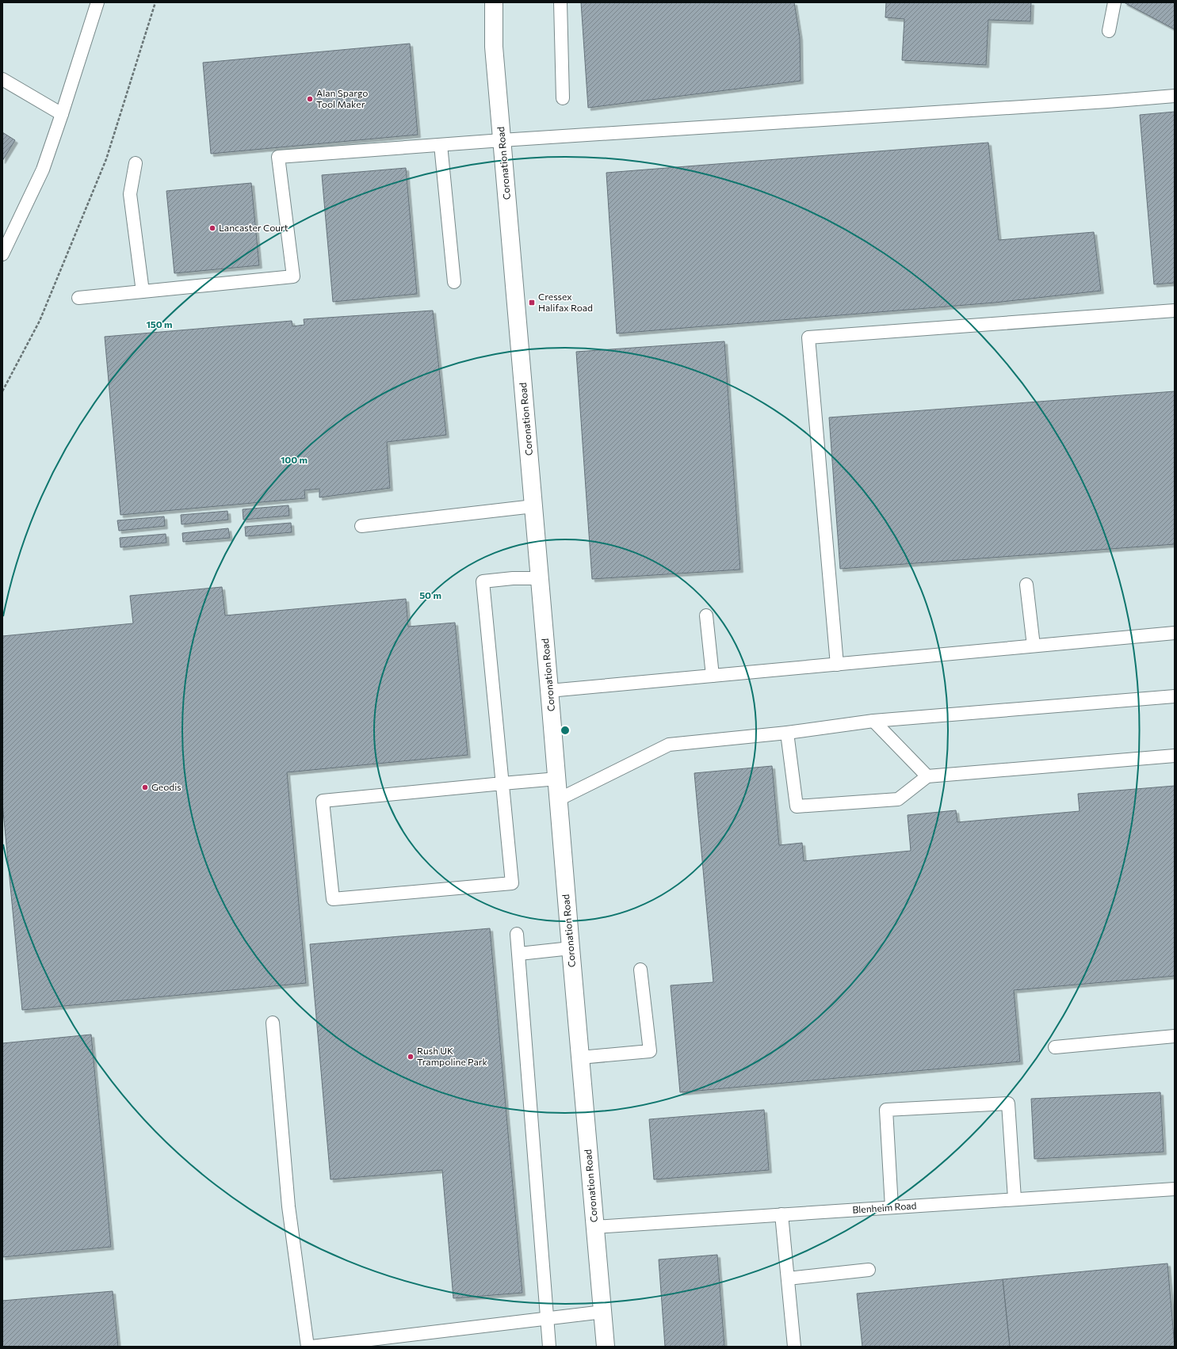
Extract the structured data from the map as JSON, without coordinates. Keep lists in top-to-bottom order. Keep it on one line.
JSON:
{"streets":{"street":["Coronation Road"],"lane":["Blenheim Road"]},"crossings":[["Coronation Road","Blenheim Road"]],"places":{"other":["Alan Spargo Tool Maker","Lancaster Court","Geodis","Rush UK Trampoline Park"],"transit":["Cressex Halifax Road"]},"rings":["150 m","100 m","50 m"]}
